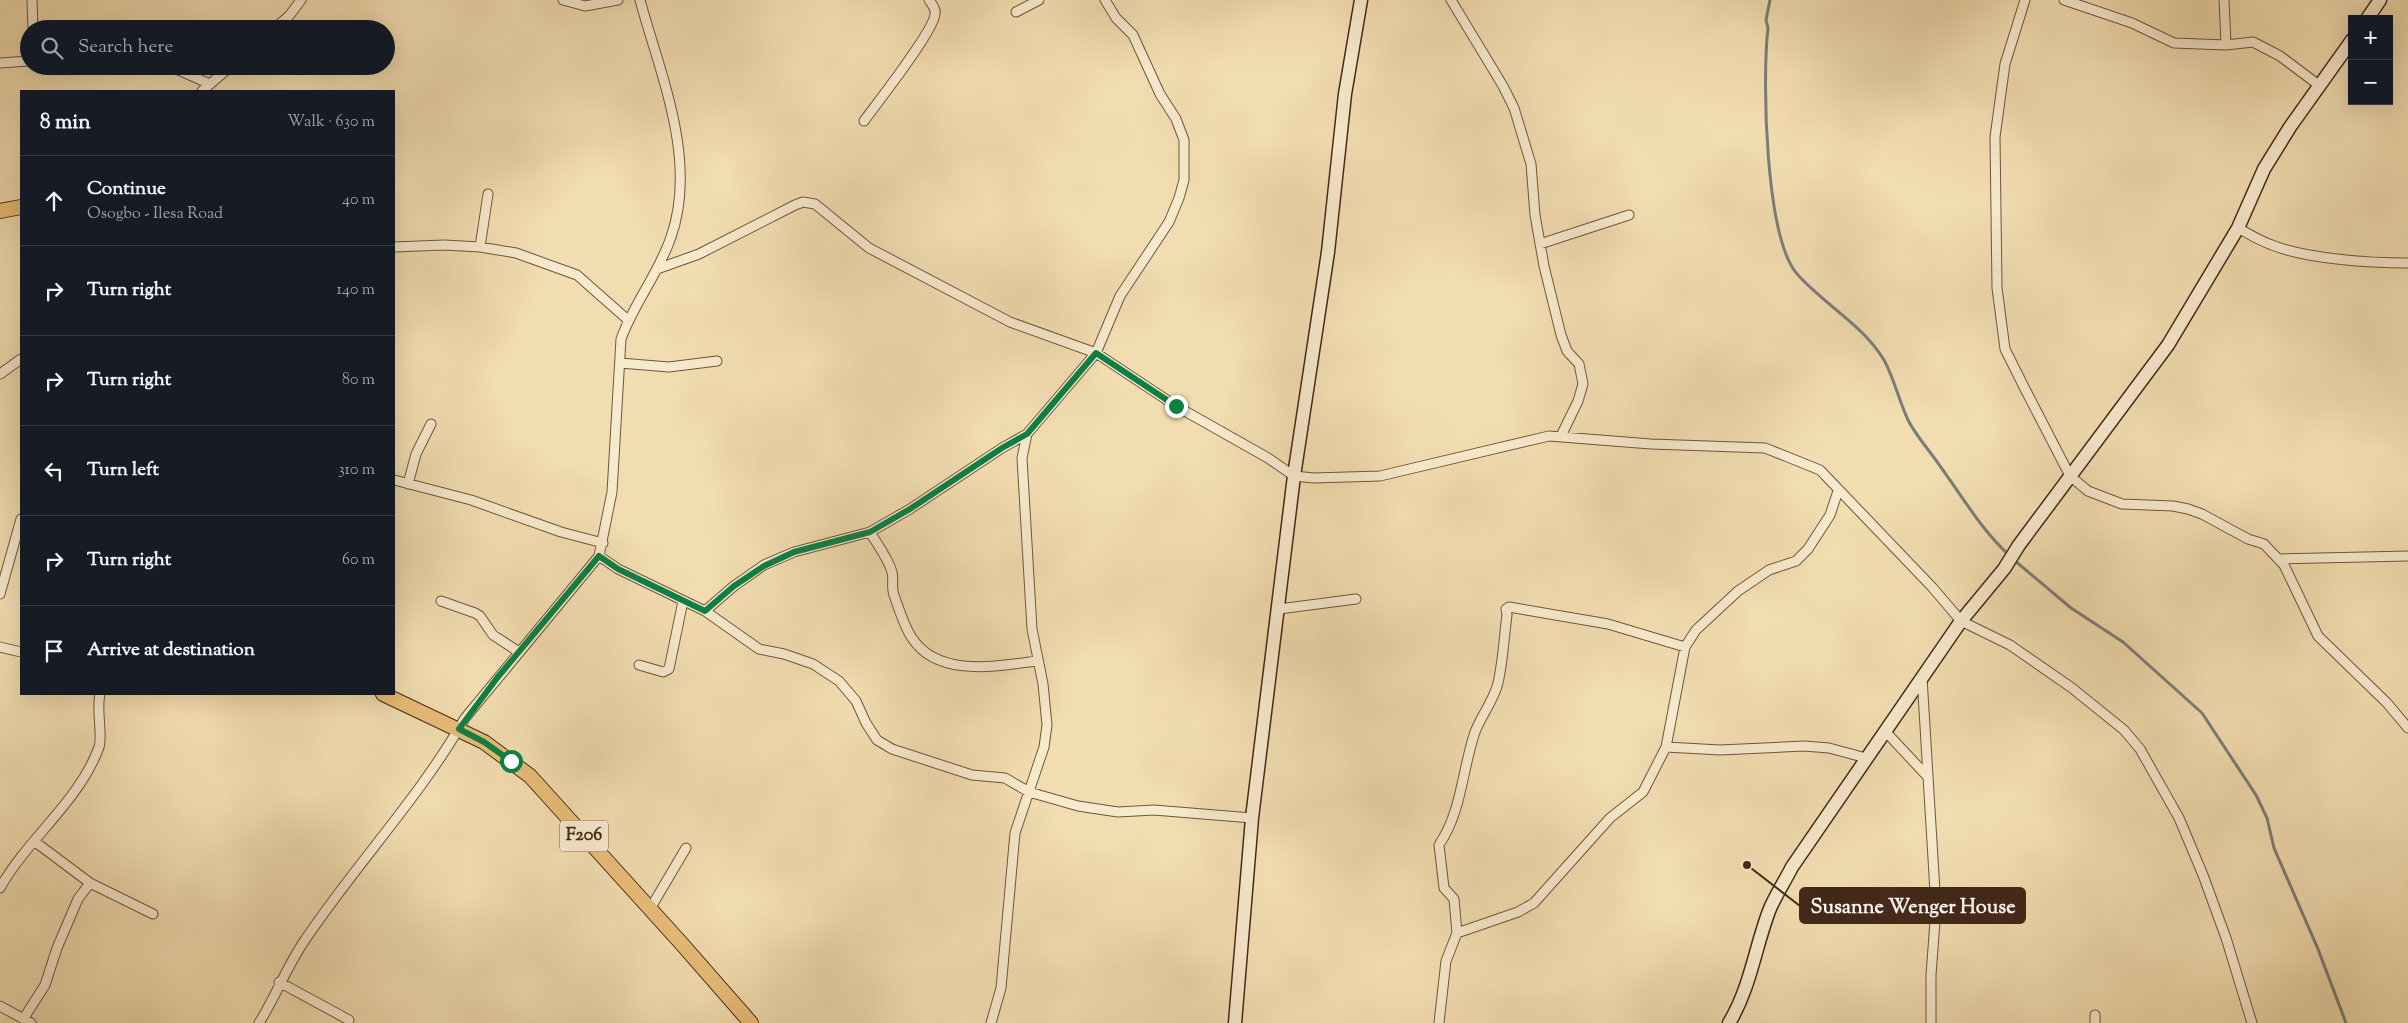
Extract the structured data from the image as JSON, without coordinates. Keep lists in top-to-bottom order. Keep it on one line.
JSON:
{"streets":{"main road":["F206"]},"places":["Susanne Wenger House"],"page":{"map_buttons":["+","−"],"search":"Search here","heading":["8 min","Walk · 630 m"],"list":[["Continue","Osogbo - Ilesa Road","40 m"],["Turn right","140 m"],["Turn right","80 m"],["Turn left","310 m"],["Turn right","60 m"],"Arrive at destination"]}}
